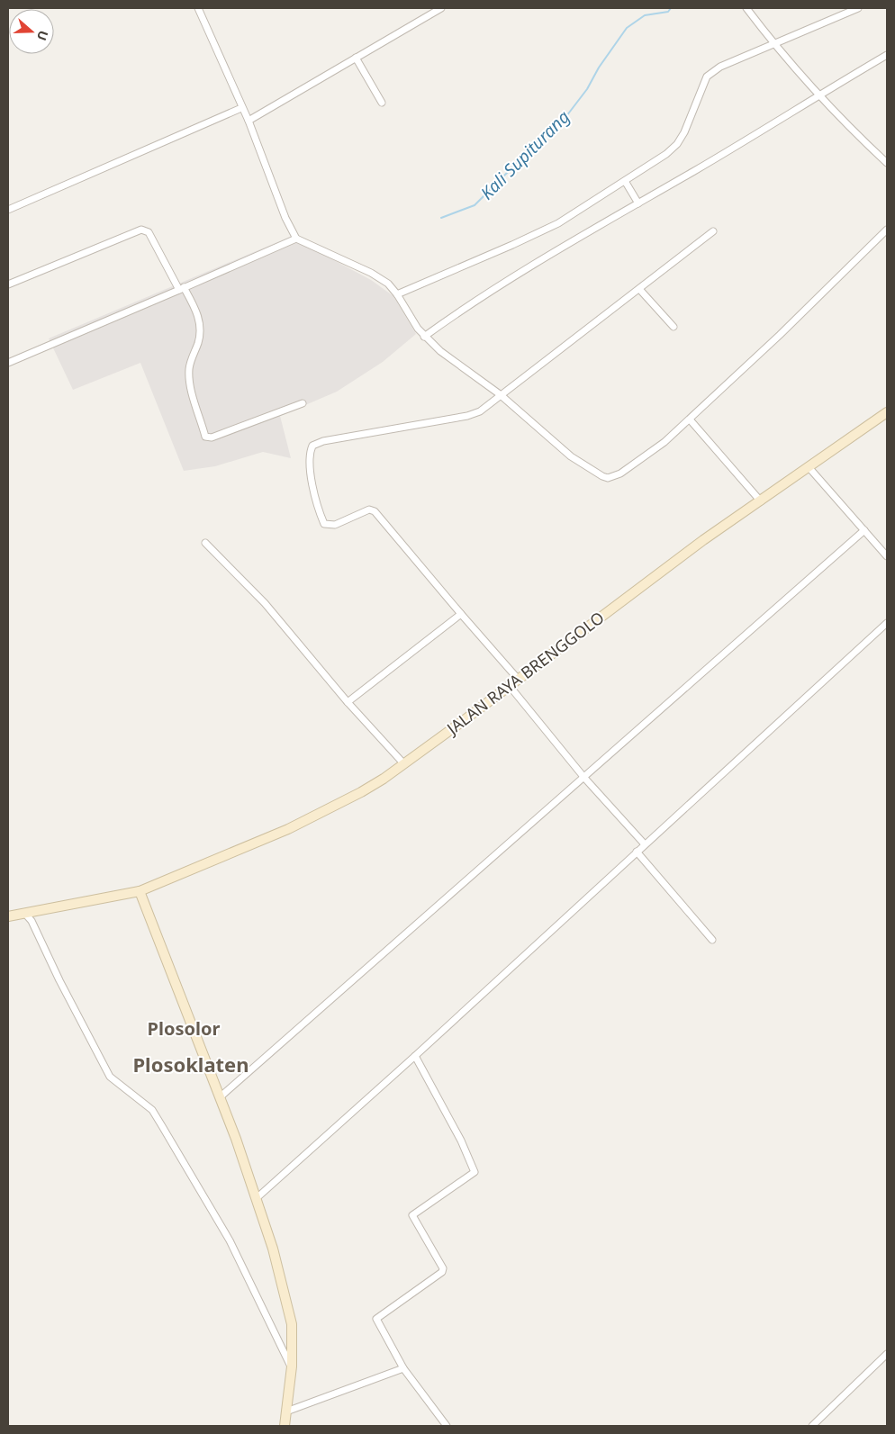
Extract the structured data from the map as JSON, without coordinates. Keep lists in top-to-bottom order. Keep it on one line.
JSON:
{"streets":{"main road":["JALAN RAYA BRENGGOLO"]},"districts":["Plosolor","Plosoklaten"],"water":["Kali Supiturang"],"north":"right"}
